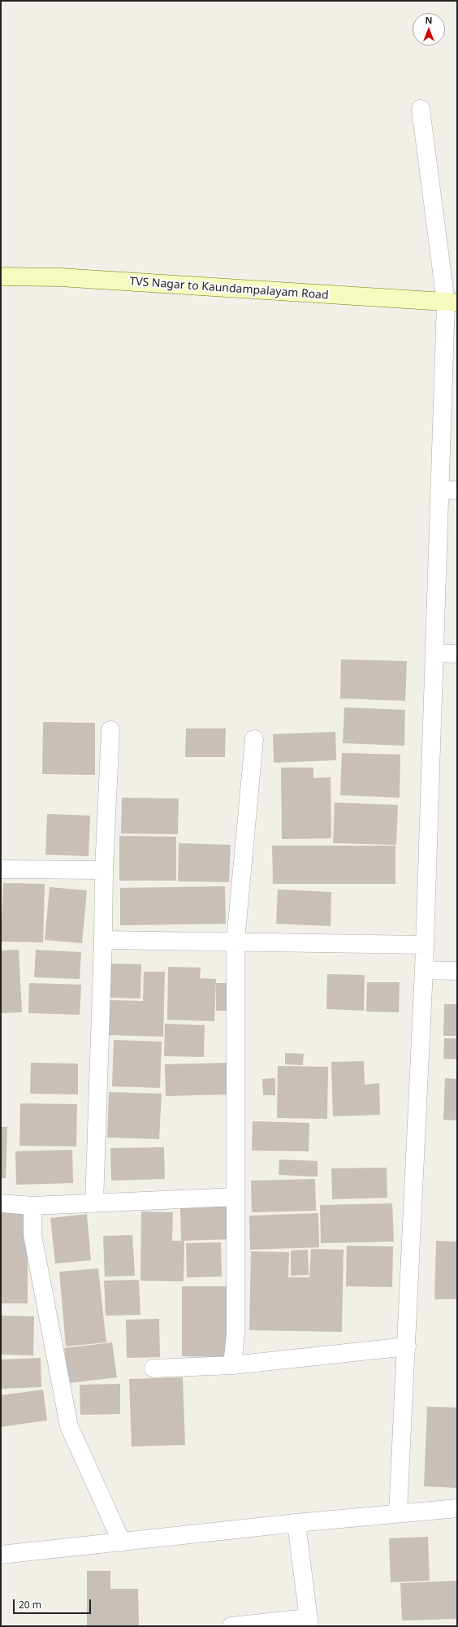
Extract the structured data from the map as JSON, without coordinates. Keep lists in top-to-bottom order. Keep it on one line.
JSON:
{"streets":{"street":["TVS Nagar to Kaundampalayam Road"]},"scale_bar":"20 m","north":"top"}
